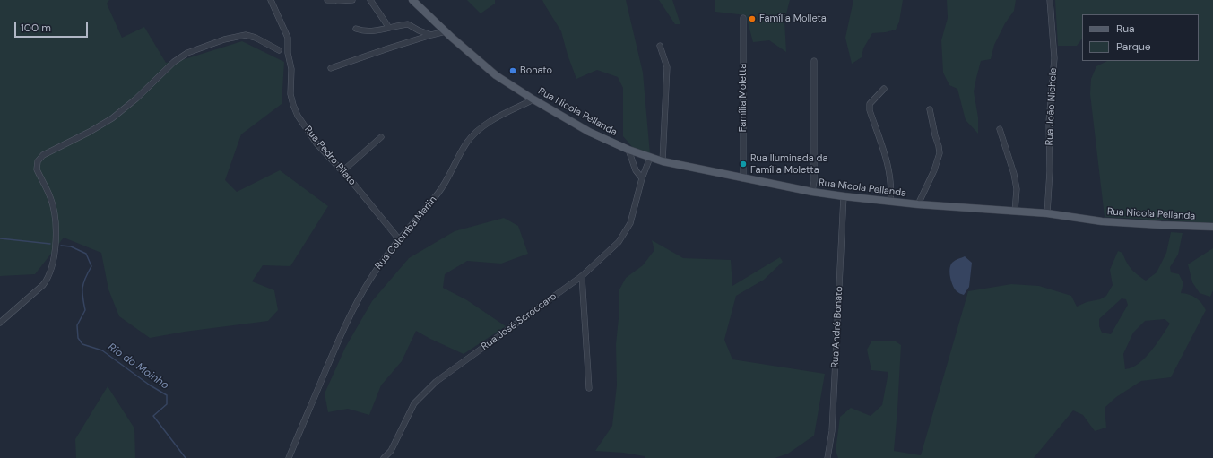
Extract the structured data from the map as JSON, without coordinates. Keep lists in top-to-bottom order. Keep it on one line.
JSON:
{"streets":{"main road":["Rua Nicola Pellanda"],"street":["Família Moletta","Rua João Nichele","Rua Pedro Pilato","Rua Colomba Merlin","Rua José Scroccaro","Rua André Bonato"]},"crossings":[["Família Moletta","Rua Nicola Pellanda"],["Rua João Nichele","Rua Nicola Pellanda"],["Rua Nicola Pellanda","Rua Colomba Merlin"],["Rua Nicola Pellanda","Rua José Scroccaro"],["Rua Nicola Pellanda","Rua André Bonato"],["Rua Pedro Pilato","Rua Colomba Merlin"]],"water":["Rio do Moinho"],"places":["Família Molleta","Bonato","Rua Iluminada da Família Moletta"],"legend":["Rua","Parque"],"scale_bar":"100 m"}
